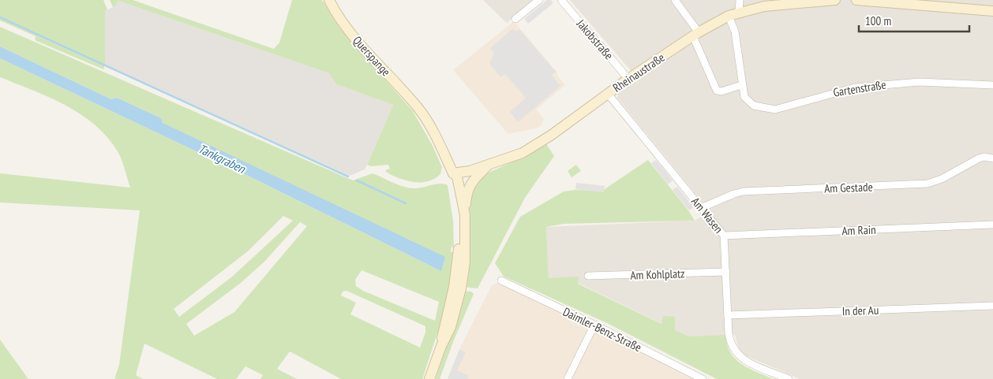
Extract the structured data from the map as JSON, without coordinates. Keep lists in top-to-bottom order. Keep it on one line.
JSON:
{"streets":{"street":["Jakobstraße","Querspange","Rheinaustraße","Gartenstraße","Am Gestade","Am Wasen","Am Rain","Am Kohlplatz","In der Au","Daimler-Benz-Straße"]},"crossings":[["Jakobstraße","Rheinaustraße"],["Querspange","Rheinaustraße"],["Rheinaustraße","Gartenstraße"],["Rheinaustraße","Am Wasen"],["Am Gestade","Am Wasen"],["Am Wasen","Am Rain"],["Am Wasen","Am Kohlplatz"],["Am Wasen","In der Au"]],"water":["Tankgraben"],"scale_bar":"100 m"}
